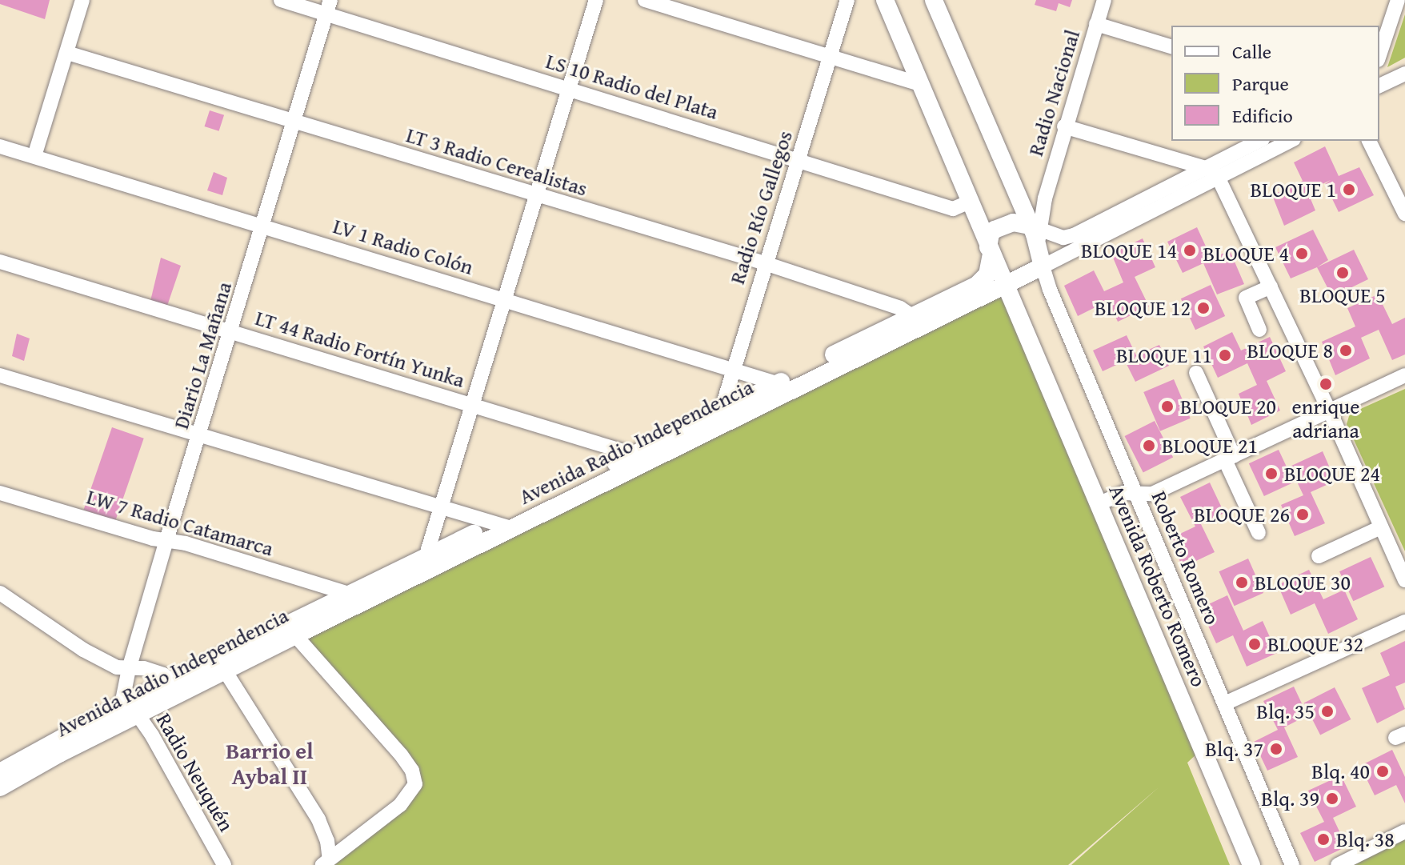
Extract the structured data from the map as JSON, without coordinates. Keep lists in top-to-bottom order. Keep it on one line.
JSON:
{"streets":{"main road":["Avenida Radio Independencia","Avenida Roberto Romero"],"street":["LS 10 Radio del Plata","Radio Nacional","LT 3 Radio Cerealistas","Radio Río Gallegos","LV 1 Radio Colón","LT 44 Radio Fortín Yunka","Diario La Mañana","LW 7 Radio Catamarca","Roberto Romero","Radio Neuquén"]},"crossings":[["LS 10 Radio del Plata","Radio Río Gallegos"],["LS 10 Radio del Plata","Diario La Mañana"],["LS 10 Radio del Plata","Avenida Roberto Romero"],["Radio Nacional","Avenida Radio Independencia"],["LT 3 Radio Cerealistas","Radio Río Gallegos"],["LT 3 Radio Cerealistas","Diario La Mañana"],["LT 3 Radio Cerealistas","Avenida Radio Independencia"],["Radio Río Gallegos","LV 1 Radio Colón"],["Radio Río Gallegos","Avenida Radio Independencia"],["LV 1 Radio Colón","Diario La Mañana"],["LV 1 Radio Colón","Avenida Radio Independencia"],["LT 44 Radio Fortín Yunka","Diario La Mañana"],["LT 44 Radio Fortín Yunka","Avenida Radio Independencia"],["Diario La Mañana","Avenida Radio Independencia"],["Diario La Mañana","LW 7 Radio Catamarca"],["Diario La Mañana","Radio Neuquén"],["Avenida Radio Independencia","LW 7 Radio Catamarca"],["Avenida Radio Independencia","Roberto Romero"],["Avenida Radio Independencia","Avenida Roberto Romero"],["Avenida Radio Independencia","Radio Neuquén"]],"districts":["Barrio el Aybal II"],"places":["BLOQUE 1","BLOQUE 14","BLOQUE 4","BLOQUE 5","BLOQUE 12","BLOQUE 8","BLOQUE 11","enrique adriana","BLOQUE 20","BLOQUE 21","BLOQUE 24","BLOQUE 26","BLOQUE 30","BLOQUE 32","Blq. 35","Blq. 37","Blq. 40","Blq. 39","Blq. 38"],"legend":["Calle","Parque","Edificio"]}
